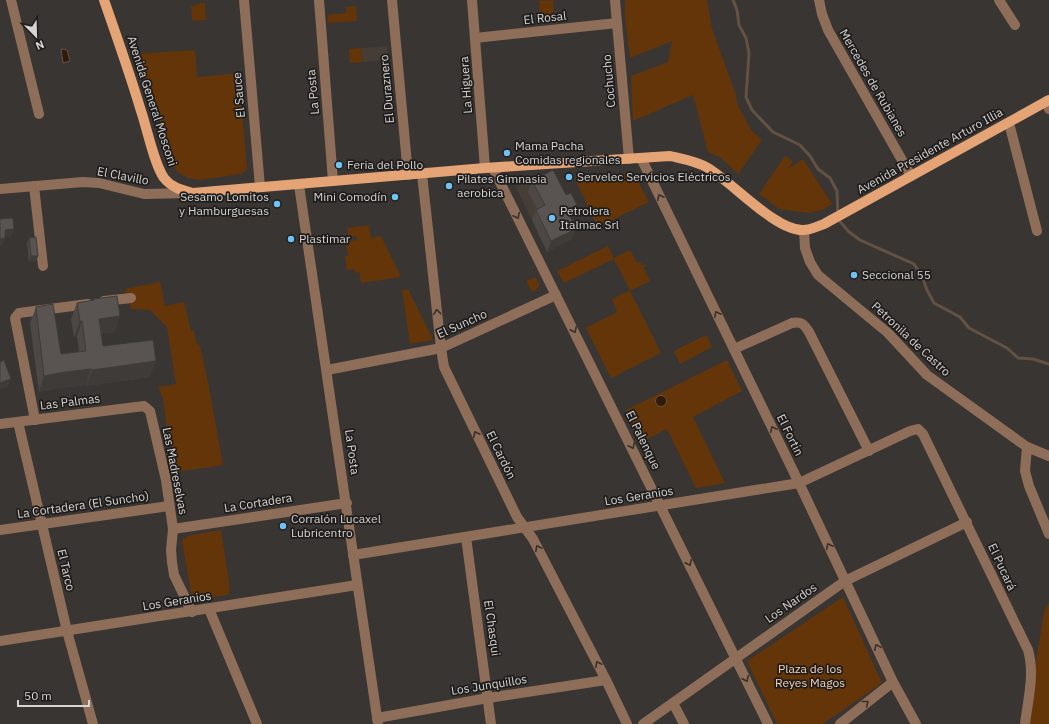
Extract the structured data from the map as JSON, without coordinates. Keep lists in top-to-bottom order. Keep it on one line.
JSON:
{"streets":{"main road":["Avenida General Mosconi","Avenida Presidente Arturo Illia"],"street":["El Rosal","Cochucho","Mercedes de Rubianes","La Higuera","El Duraznero","La Posta","El Sauce","El Clavillo","El Suncho","Petronila de Castro","Las Palmas","El Fortin","El Palenque","El Cardón","Las Madreselvas","Los Geranios","La Cortadera","La Cortadera (El Suncho)","El Pucará","El Tarco","Los Nardos","El Chasqui","Los Junquillos"]},"crossings":[["El Rosal","Cochucho"],["El Rosal","La Higuera"],["Mercedes de Rubianes","Avenida Presidente Arturo Illia"],["La Higuera","El Palenque"],["La Posta","El Suncho"],["La Posta","Los Geranios"],["La Posta","La Cortadera"],["La Posta","Los Junquillos"],["Avenida General Mosconi","El Clavillo"],["Avenida Presidente Arturo Illia","Petronila de Castro"],["El Suncho","El Palenque"],["El Suncho","El Cardón"],["Las Palmas","Las Madreselvas"],["Las Palmas","El Tarco"],["El Fortin","Los Geranios"],["El Fortin","Los Nardos"],["El Palenque","Los Geranios"],["El Palenque","Los Nardos"],["El Cardón","Los Geranios"],["El Cardón","Los Junquillos"],["Las Madreselvas","Los Geranios"],["Las Madreselvas","La Cortadera"],["Las Madreselvas","La Cortadera (El Suncho)"],["Los Geranios","El Pucará"],["Los Geranios","El Tarco"],["Los Geranios","El Chasqui"],["La Cortadera (El Suncho)","El Tarco"],["El Pucará","Los Nardos"],["El Chasqui","Los Junquillos"]],"one_way":["El Fortin","El Palenque","El Cardón"],"parks":["Plaza de los Reyes Magos"],"places":["Mama Pacha Comidas regionales","Feria del Pollo","Servelec Servicios Eléctricos","Pilates Gimnasia aerobica","Mini Comodín","Sesamo Lomitos y Hamburguesas","Petrolera Italmac Srl","Plastimar","Seccional 55","Corralón Lucaxel Lubricentro"],"scale_bar":"50 m","north":"bottom right"}
